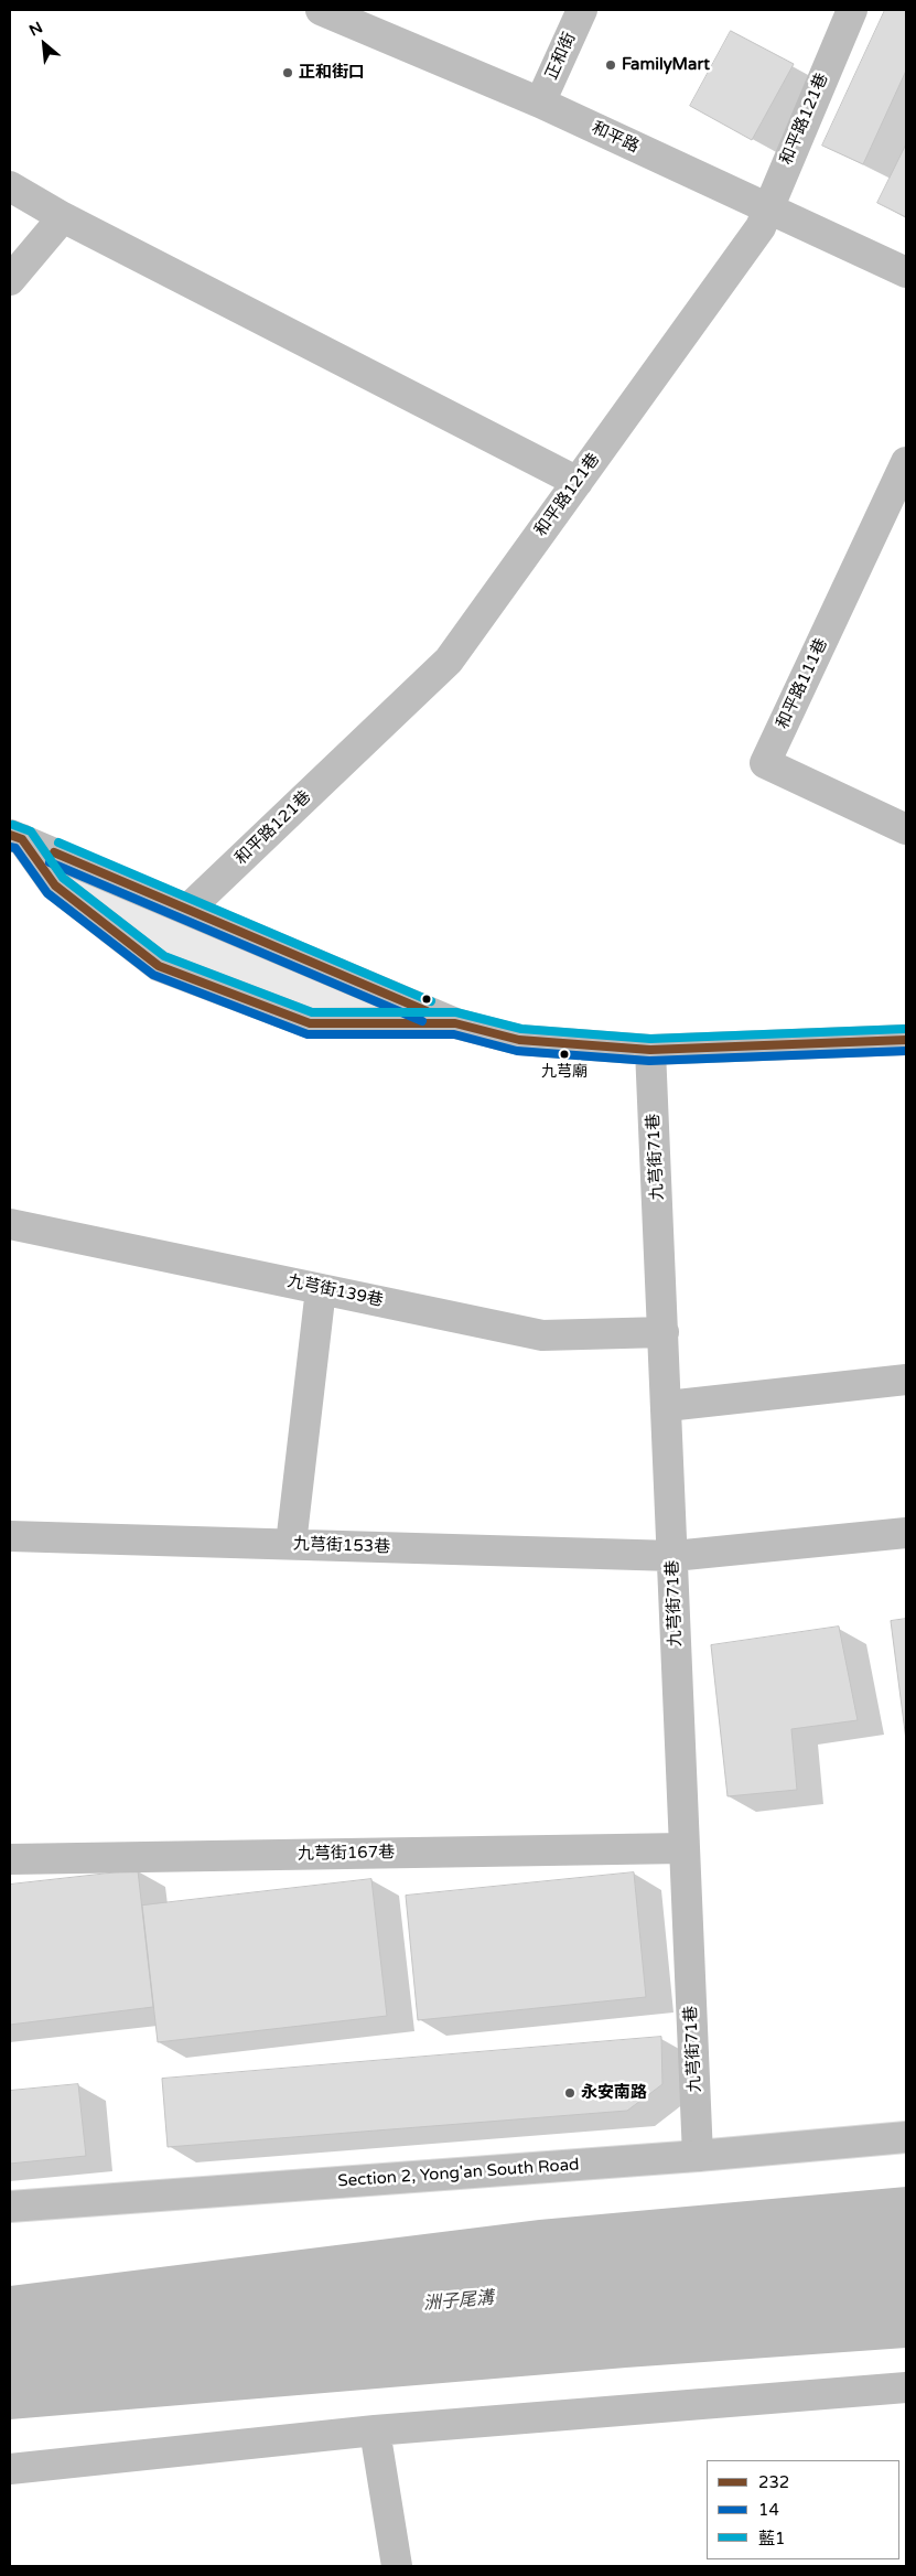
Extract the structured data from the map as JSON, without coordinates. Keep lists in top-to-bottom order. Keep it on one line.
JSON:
{"streets":{"street":["正和街","和平路121巷","和平路","和平路111巷","九芎街71巷","九芎街139巷","九芎街153巷","九芎街167巷","Section 2, Yong'an South Road"]},"crossings":[["正和街","和平路"],["和平路121巷","和平路"],["九芎街71巷","九芎街139巷"],["九芎街71巷","九芎街153巷"],["九芎街71巷","九芎街167巷"],["九芎街71巷","Section 2, Yong'an South Road"]],"water":["洲子尾溝"],"places":["FamilyMart","正和街口","九芎廟","永安南路"],"lines":["transit line 藍1","transit line 232","transit line 14"],"legend":["232","14","藍1"],"north":"top left"}
